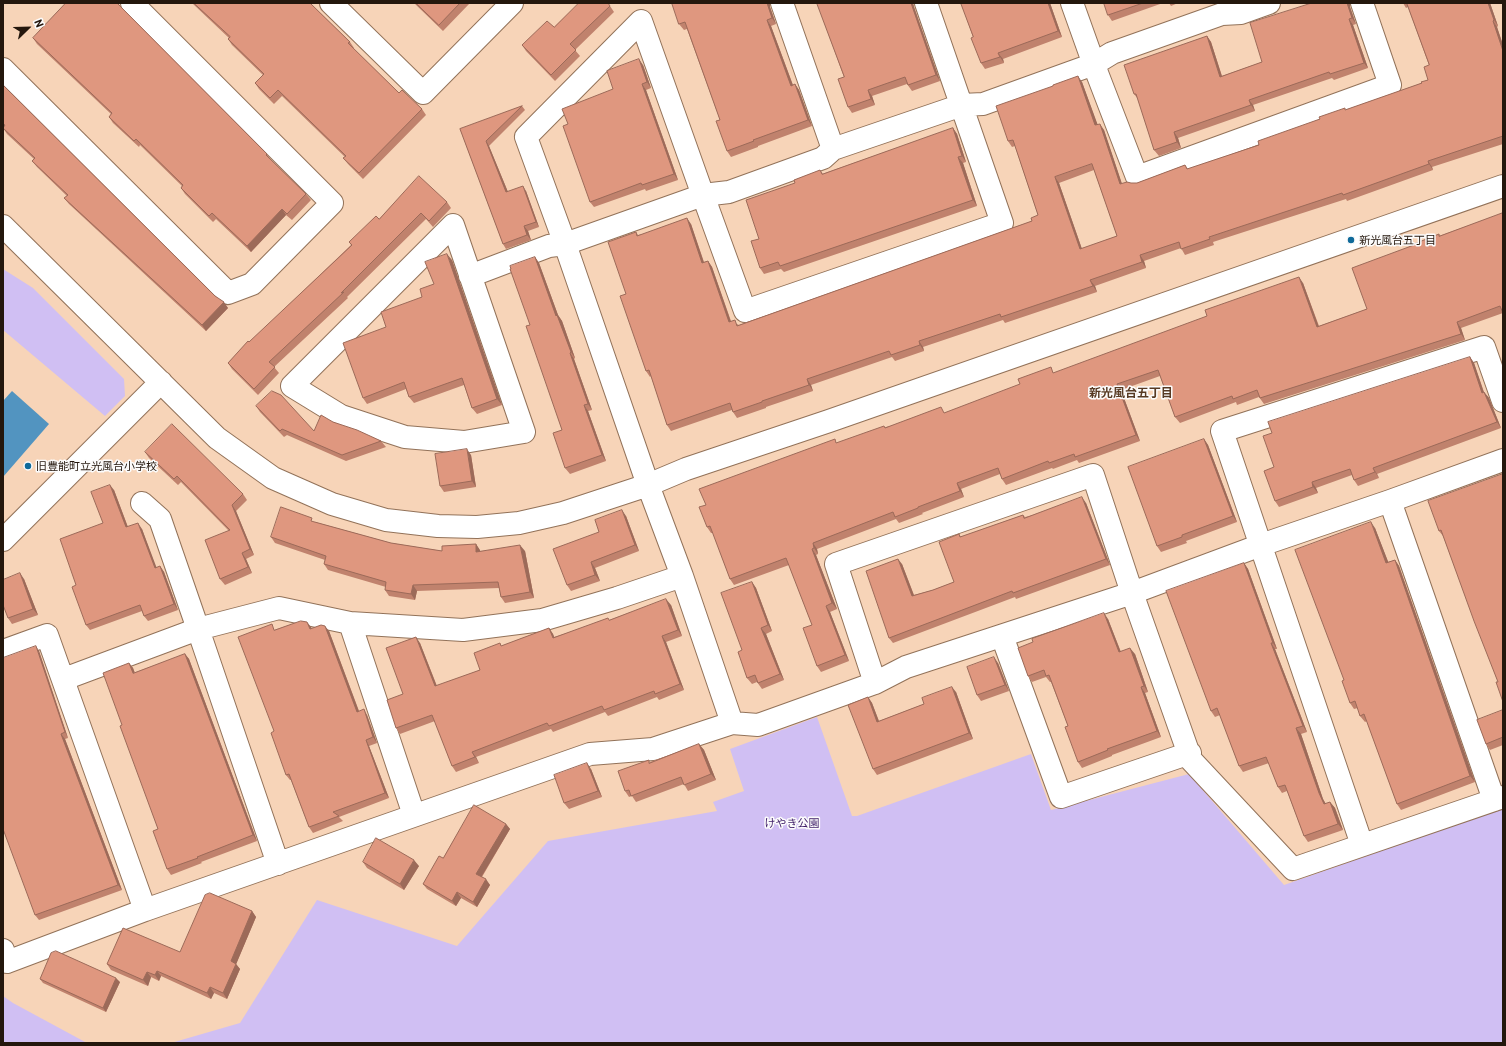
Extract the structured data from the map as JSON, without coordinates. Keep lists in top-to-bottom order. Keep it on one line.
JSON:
{"districts":["新光風台五丁目"],"parks":["けやき公園"],"places":["新光風台五丁目","旧豊能町立光風台小学校"],"north":"top right"}
